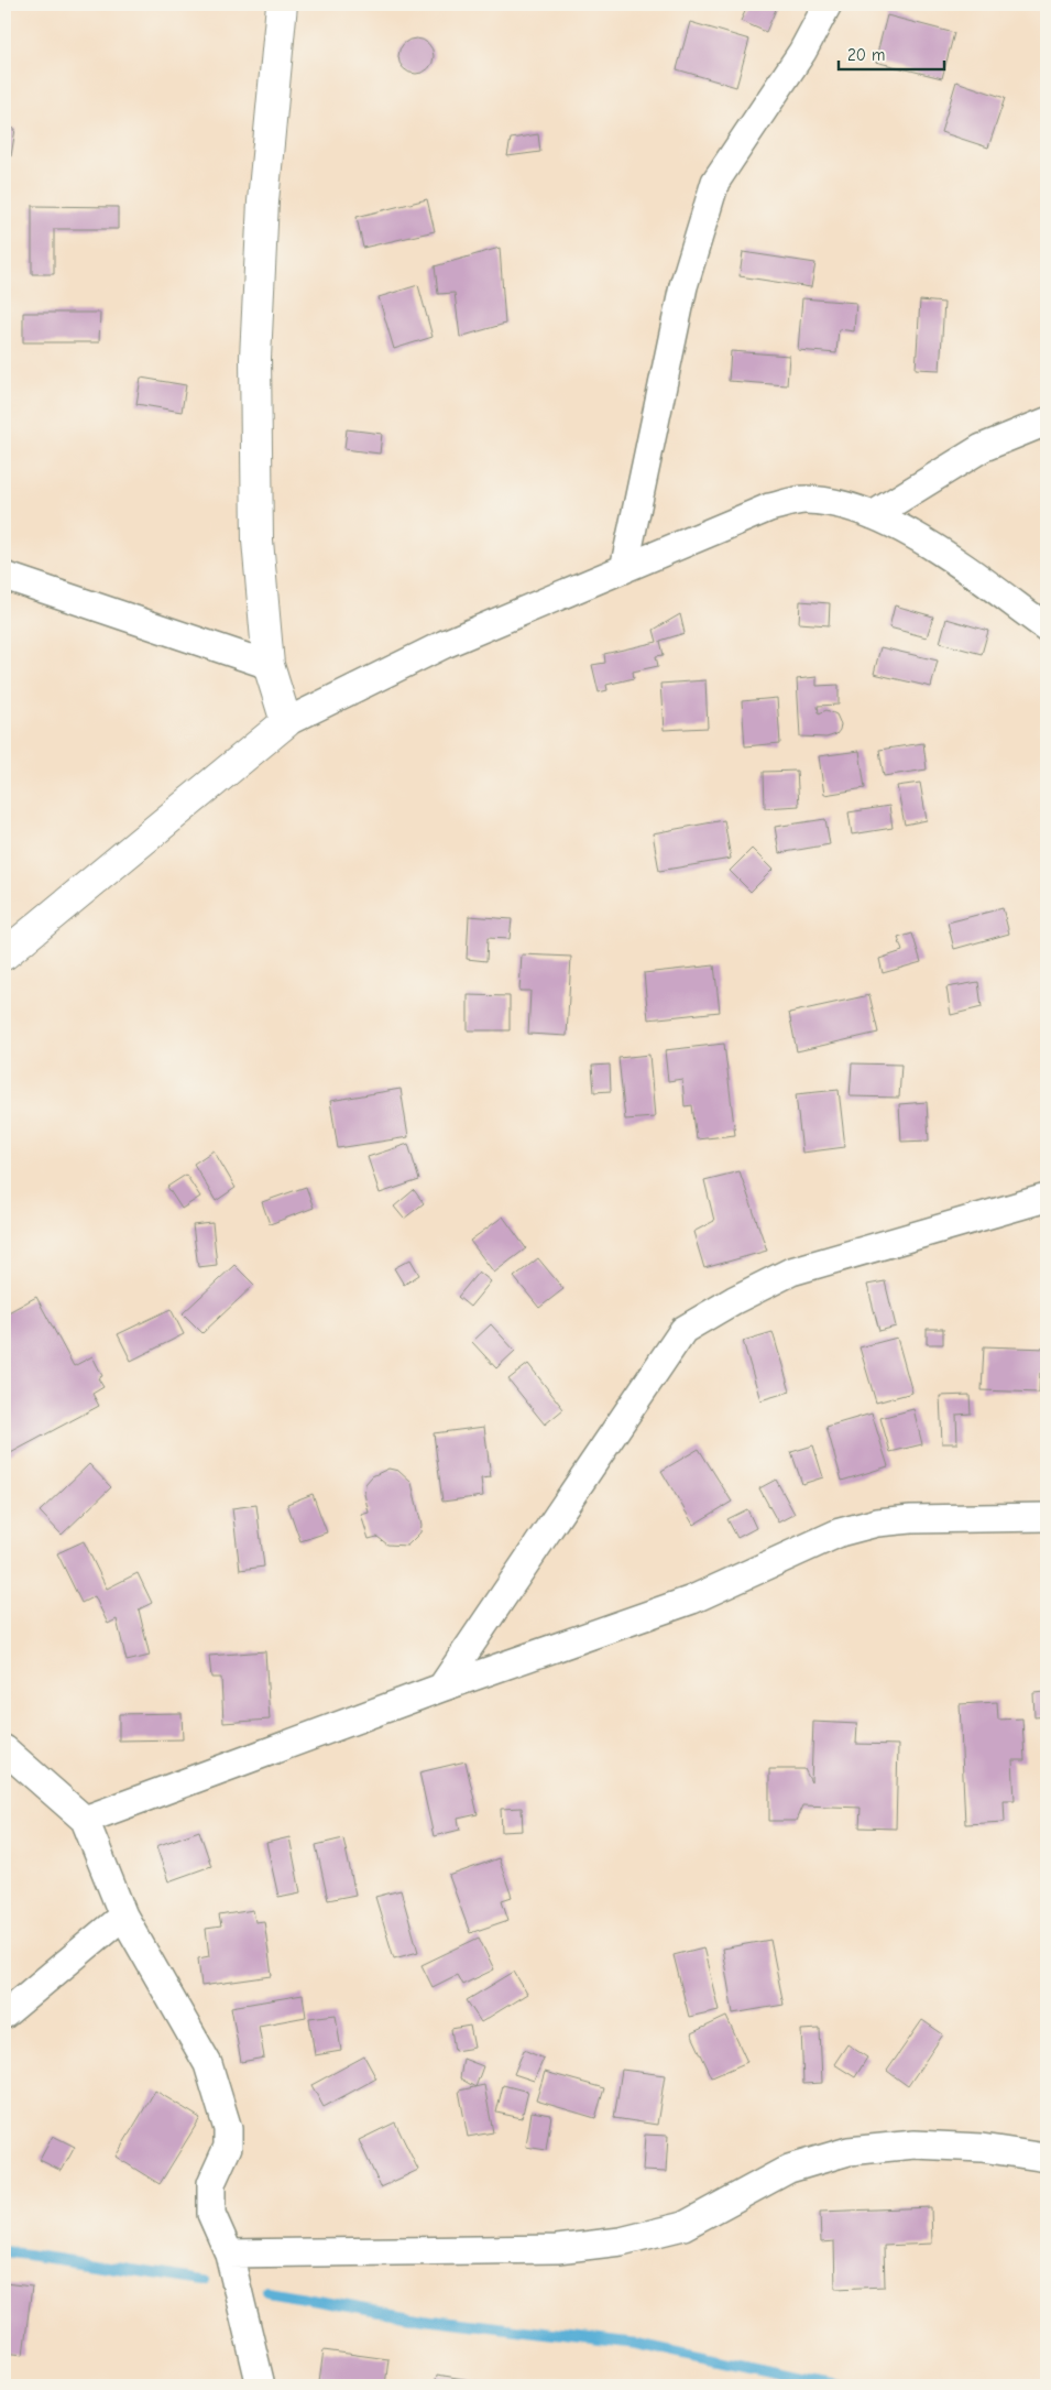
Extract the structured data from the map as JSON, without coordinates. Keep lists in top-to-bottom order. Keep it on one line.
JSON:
{"scale_bar":"20 m"}
